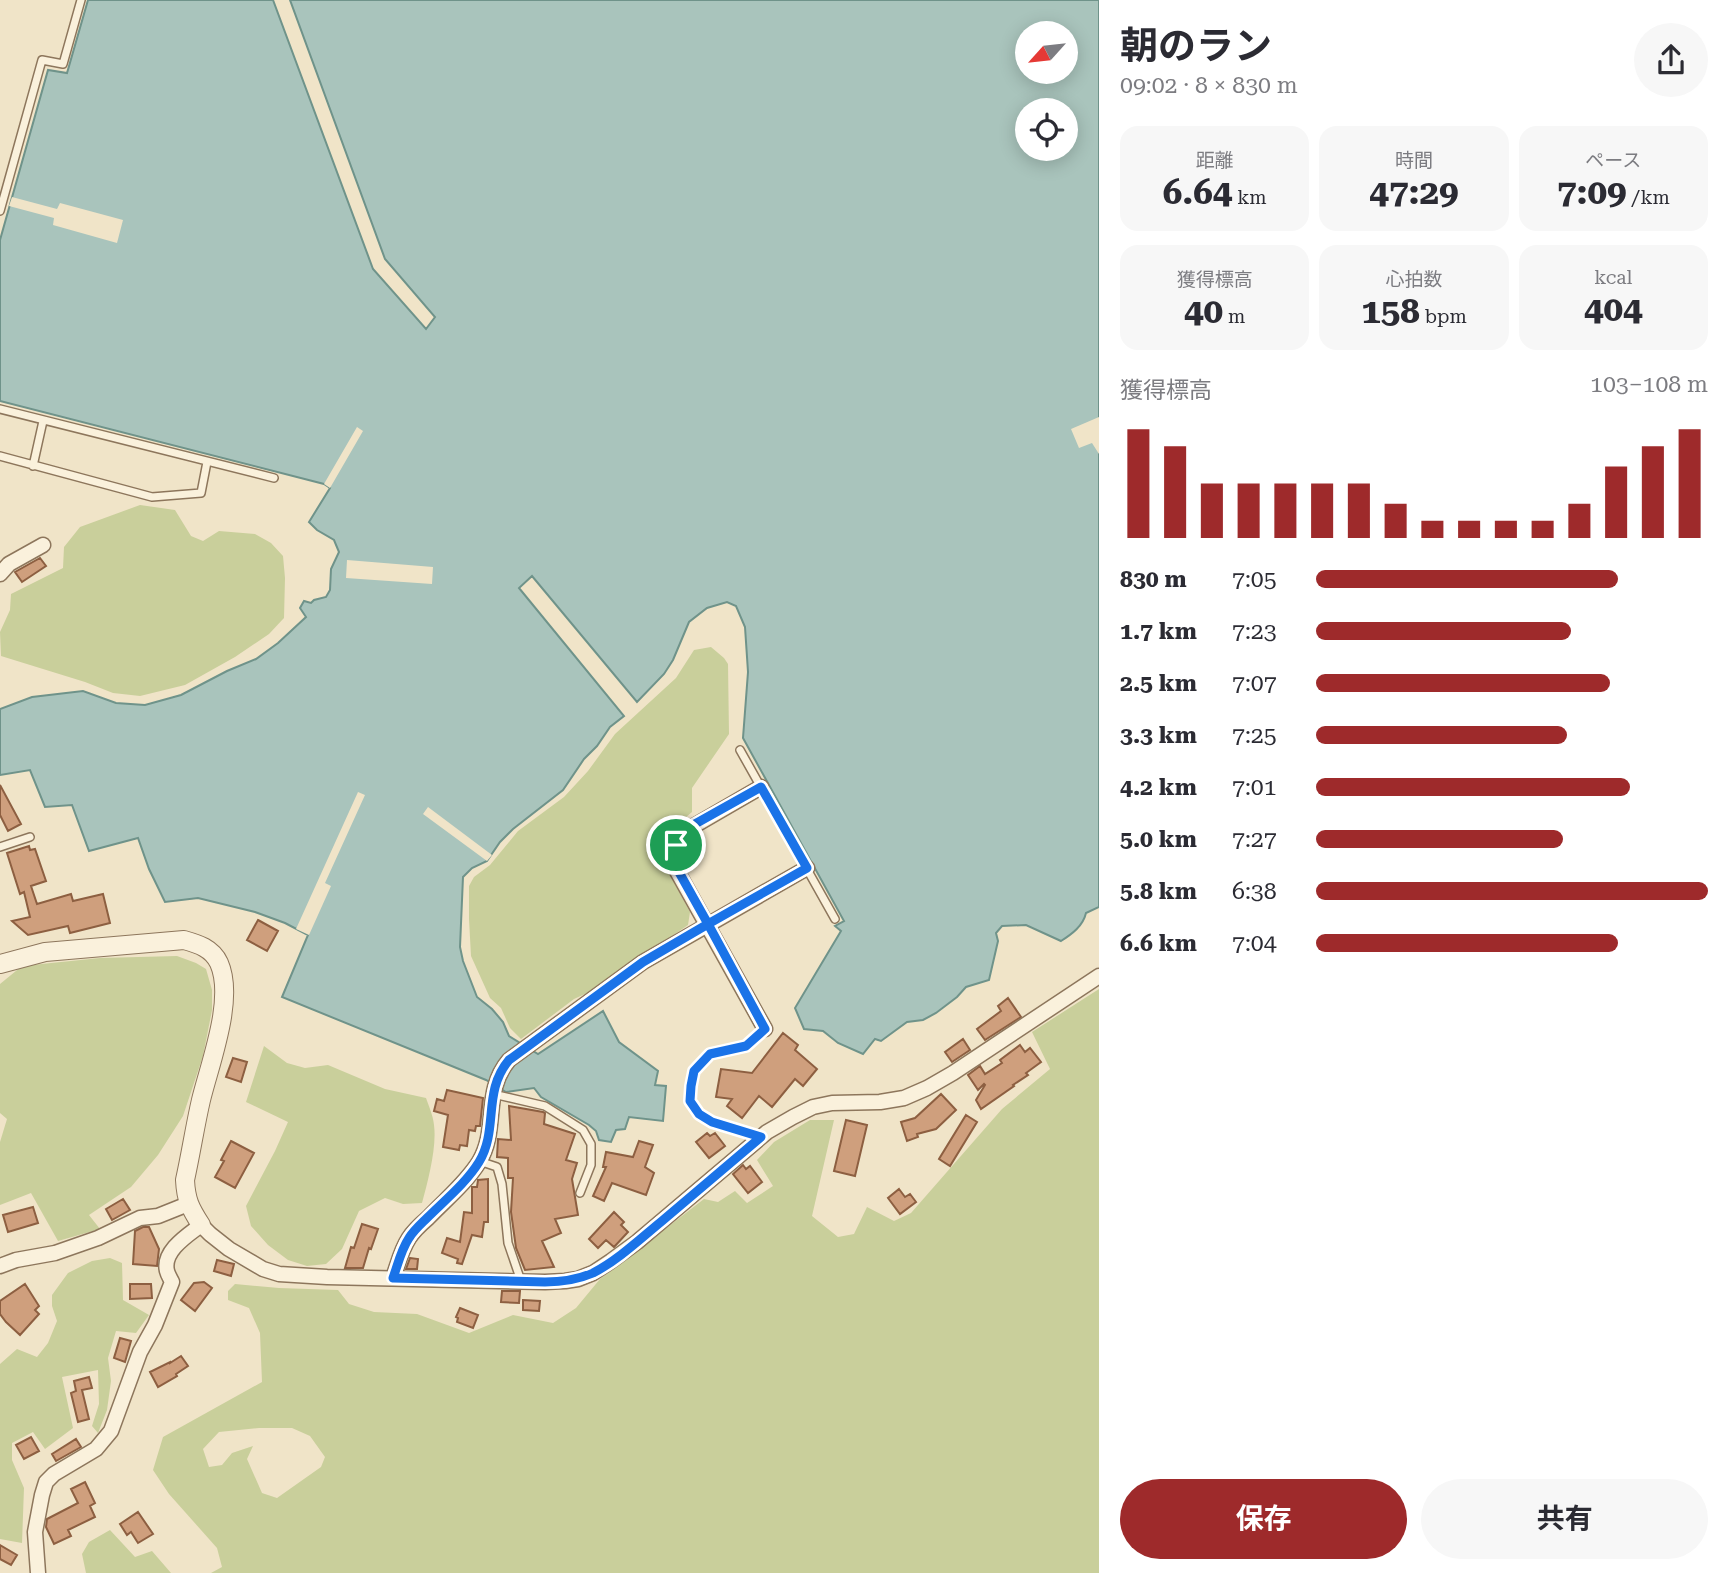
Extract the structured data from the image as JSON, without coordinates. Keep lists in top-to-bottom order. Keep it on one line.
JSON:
{"north":"bottom left","page":{"heading":["朝のラン","09:02 · 8 × 830 m"],"stats":[["距離","6.64 km"],["時間","47:29"],["ペース","7:09 /km"],["獲得標高","40 m"],["心拍数","158 bpm"],["kcal","404"]],"chart":["獲得標高","103–108 m"],"list":[{"name":"830 m","note":"7:05"},{"name":"1.7 km","note":"7:23"},{"name":"2.5 km","note":"7:07"},{"name":"3.3 km","note":"7:25"},{"name":"4.2 km","note":"7:01"},{"name":"5.0 km","note":"7:27"},{"name":"5.8 km","note":"6:38"},{"name":"6.6 km","note":"7:04"}],"buttons":["保存","共有"]}}
